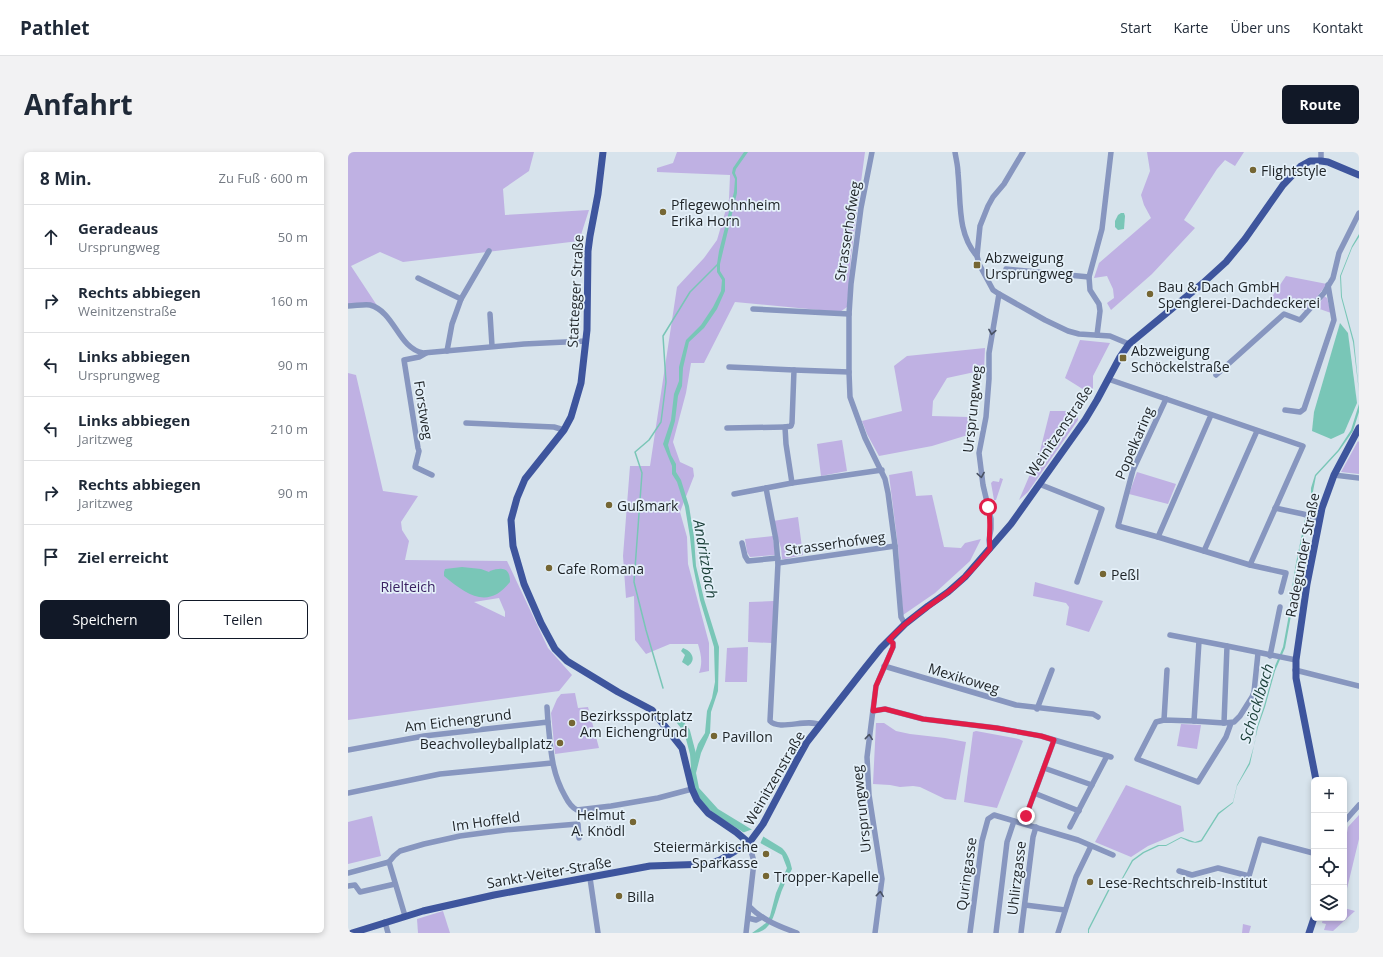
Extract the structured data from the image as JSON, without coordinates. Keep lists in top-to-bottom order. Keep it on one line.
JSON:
{"streets":{"main road":["Stattegger Straße","Weinitzenstraße","Radegunder Straße","Sankt-Veiter-Straße"],"street":["Strasserhofweg","Ursprungweg","Forstweg","Popelkaring","Mexikoweg","Am Eichengrund","Im Hoffeld","Quringasse","Uhlirzgasse"]},"crossings":[["Strasserhofweg","Weinitzenstraße"],["Stattegger Straße","Forstweg"],["Stattegger Straße","Weinitzenstraße"],["Stattegger Straße","Sankt-Veiter-Straße"],["Ursprungweg","Weinitzenstraße"],["Ursprungweg","Mexikoweg"],["Weinitzenstraße","Popelkaring"],["Weinitzenstraße","Sankt-Veiter-Straße"]],"water":["Andritzbach","Schöcklbach"],"parks":["Rielteich"],"places":{"other":["Flightstyle","Pflegewohnheim Erika Horn","Bau & Dach GmbH Spenglerei-Dachdeckerei","Gußmark","Cafe Romana","Peßl","Bezirkssportplatz Am Eichengrund","Pavillon","Beachvolleyballplatz","Helmut A. Knödl","Steiermärkische Sparkasse","Tropper-Kapelle","Lese-Rechtschreib-Institut","Billa"],"transit":["Abzweigung Ursprungweg","Abzweigung Schöckelstraße"]},"page":{"header":"Pathlet","nav":["Start","Karte","Über uns","Kontakt"],"title":"Anfahrt","buttons":["Route",["Speichern","Teilen"]],"heading":["8 Min.","Zu Fuß · 600 m"],"list":[["Geradeaus","Ursprungweg","50 m"],["Rechts abbiegen","Weinitzenstraße","160 m"],["Links abbiegen","Ursprungweg","90 m"],["Links abbiegen","Jaritzweg","210 m"],["Rechts abbiegen","Jaritzweg","90 m"],"Ziel erreicht"],"map_buttons":["+","−"]}}
